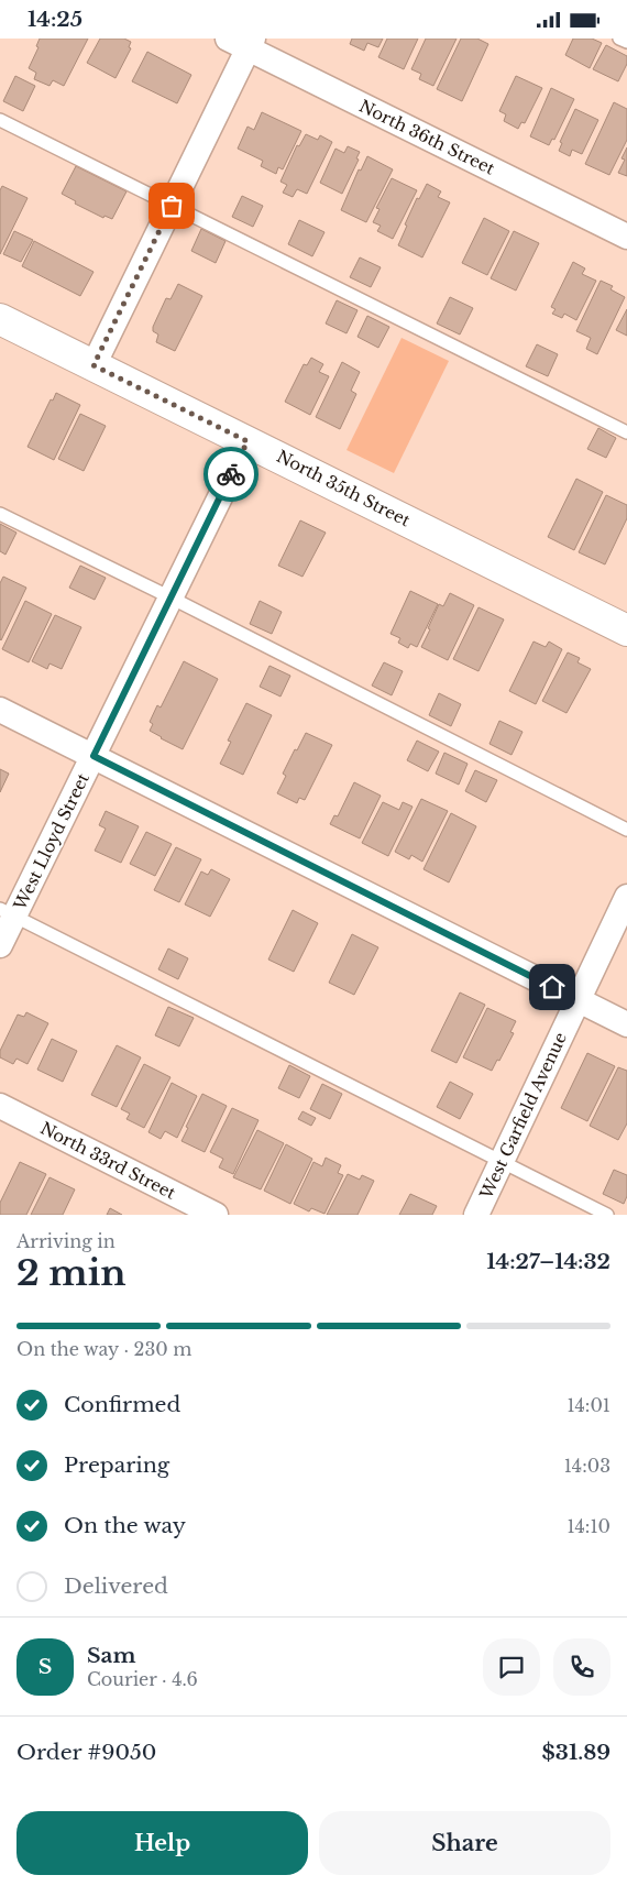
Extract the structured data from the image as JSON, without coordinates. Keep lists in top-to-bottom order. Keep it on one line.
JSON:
{"streets":{"main road":["North 35th Street"],"street":["North 36th Street","West Lloyd Street","West Garfield Avenue","North 33rd Street"]},"crossings":[["North 35th Street","West Lloyd Street"]],"page":{"status":"14:25","heading":["2 min","Arriving in","14:27–14:32"],"panel":["Sam","Courier · 4.6","Order #9050","$31.89"],"bar":"On the way · 230 m","list":[["Confirmed","14:01"],["Preparing","14:03"],["On the way","14:10"],"Delivered"],"round":"S","buttons":["Help","Share"]}}
